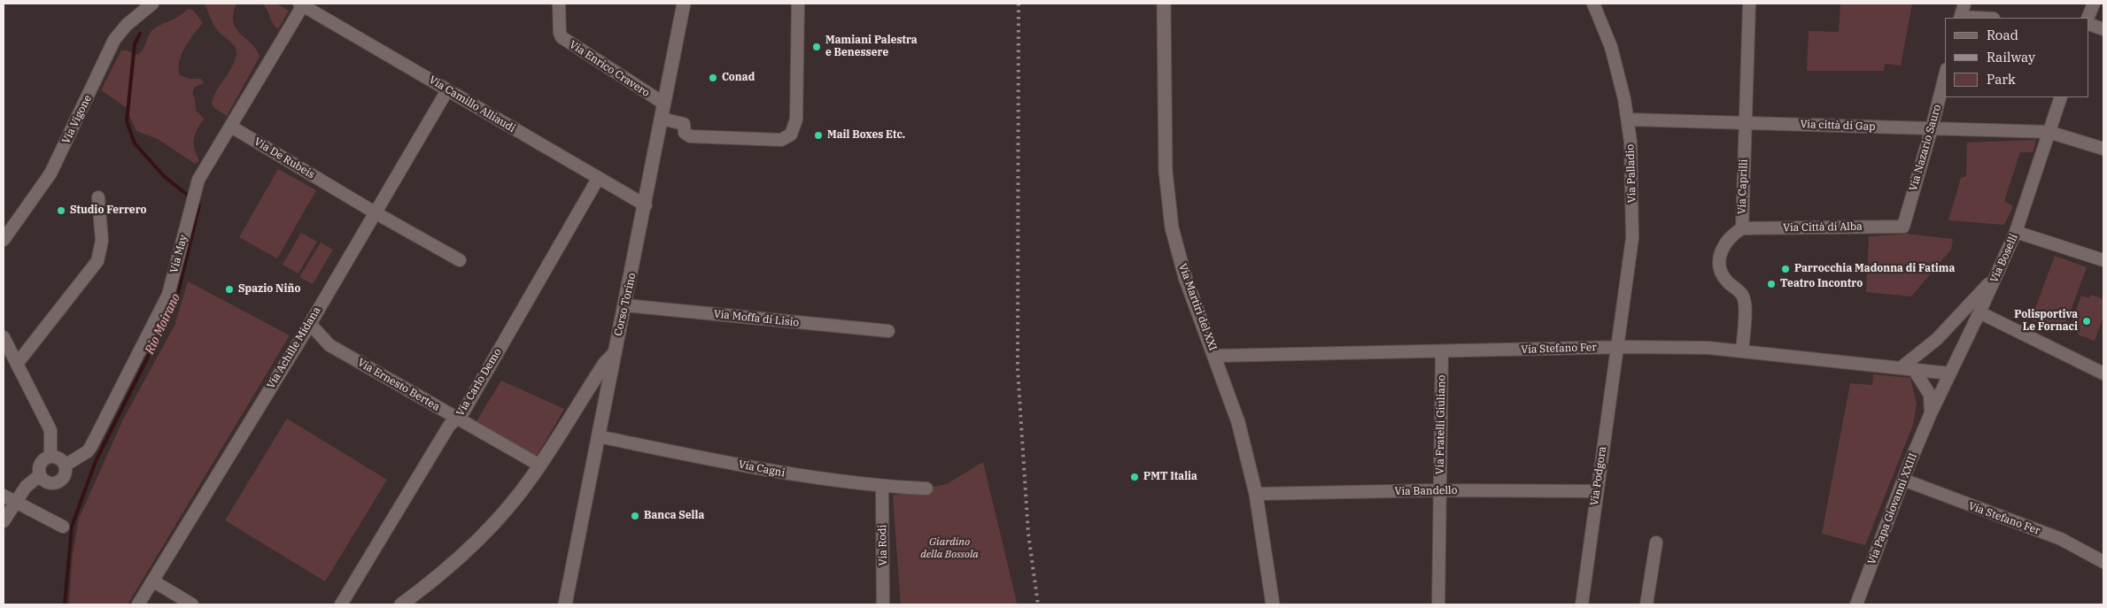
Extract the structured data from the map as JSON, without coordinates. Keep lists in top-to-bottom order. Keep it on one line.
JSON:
{"streets":{"main road":["Corso Torino","Via Martiri del XXI"],"street":["Via Enrico Cravero","Via Camillo Alliaudi","Via Vigone","Via città di Gap","Via Nazario Sauro","Via De Rubeis","Via Palladio","Via Caprilli","Via Città di Alba","Via May","Via Boselli","Via Moffa di Lisio","Via Achille Midana","Via Stefano Fer","Via Carlo Demo","Via Ernesto Bertea","Via Fratelli Giuliano","Via Cagni","Via Podgora","Via Bandello","Via Papa Giovanni XXIII","Via Rodi"]},"crossings":[["Via Enrico Cravero","Corso Torino"],["Via Camillo Alliaudi","Corso Torino"],["Via Camillo Alliaudi","Via Achille Midana"],["Via Camillo Alliaudi","Via Carlo Demo"],["Via città di Gap","Via Nazario Sauro"],["Via città di Gap","Via Palladio"],["Via città di Gap","Via Caprilli"],["Via città di Gap","Via Boselli"],["Via Nazario Sauro","Via Città di Alba"],["Via De Rubeis","Via May"],["Via De Rubeis","Via Achille Midana"],["Via Palladio","Via Stefano Fer"],["Via Palladio","Via Podgora"],["Via Caprilli","Via Città di Alba"],["Via Caprilli","Via Stefano Fer"],["Via Boselli","Via Stefano Fer"],["Via Boselli","Via Papa Giovanni XXIII"],["Corso Torino","Via Moffa di Lisio"],["Corso Torino","Via Cagni"],["Via Martiri del XXI","Via Stefano Fer"],["Via Martiri del XXI","Via Bandello"],["Via Achille Midana","Via Ernesto Bertea"],["Via Stefano Fer","Via Fratelli Giuliano"],["Via Stefano Fer","Via Podgora"],["Via Stefano Fer","Via Papa Giovanni XXIII"],["Via Carlo Demo","Via Ernesto Bertea"],["Via Fratelli Giuliano","Via Bandello"],["Via Cagni","Via Rodi"],["Via Podgora","Via Bandello"]],"water":["Rio Moirano"],"parks":["Giardino della Bossola"],"places":["Mamiani Palestra e Benessere","Conad","Mail Boxes Etc.","Studio Ferrero","Parrocchia Madonna di Fatima","Teatro Incontro","Spazio Niño","Polisportiva Le Fornaci","PMT Italia","Banca Sella"],"legend":["Road","Railway","Park"]}
